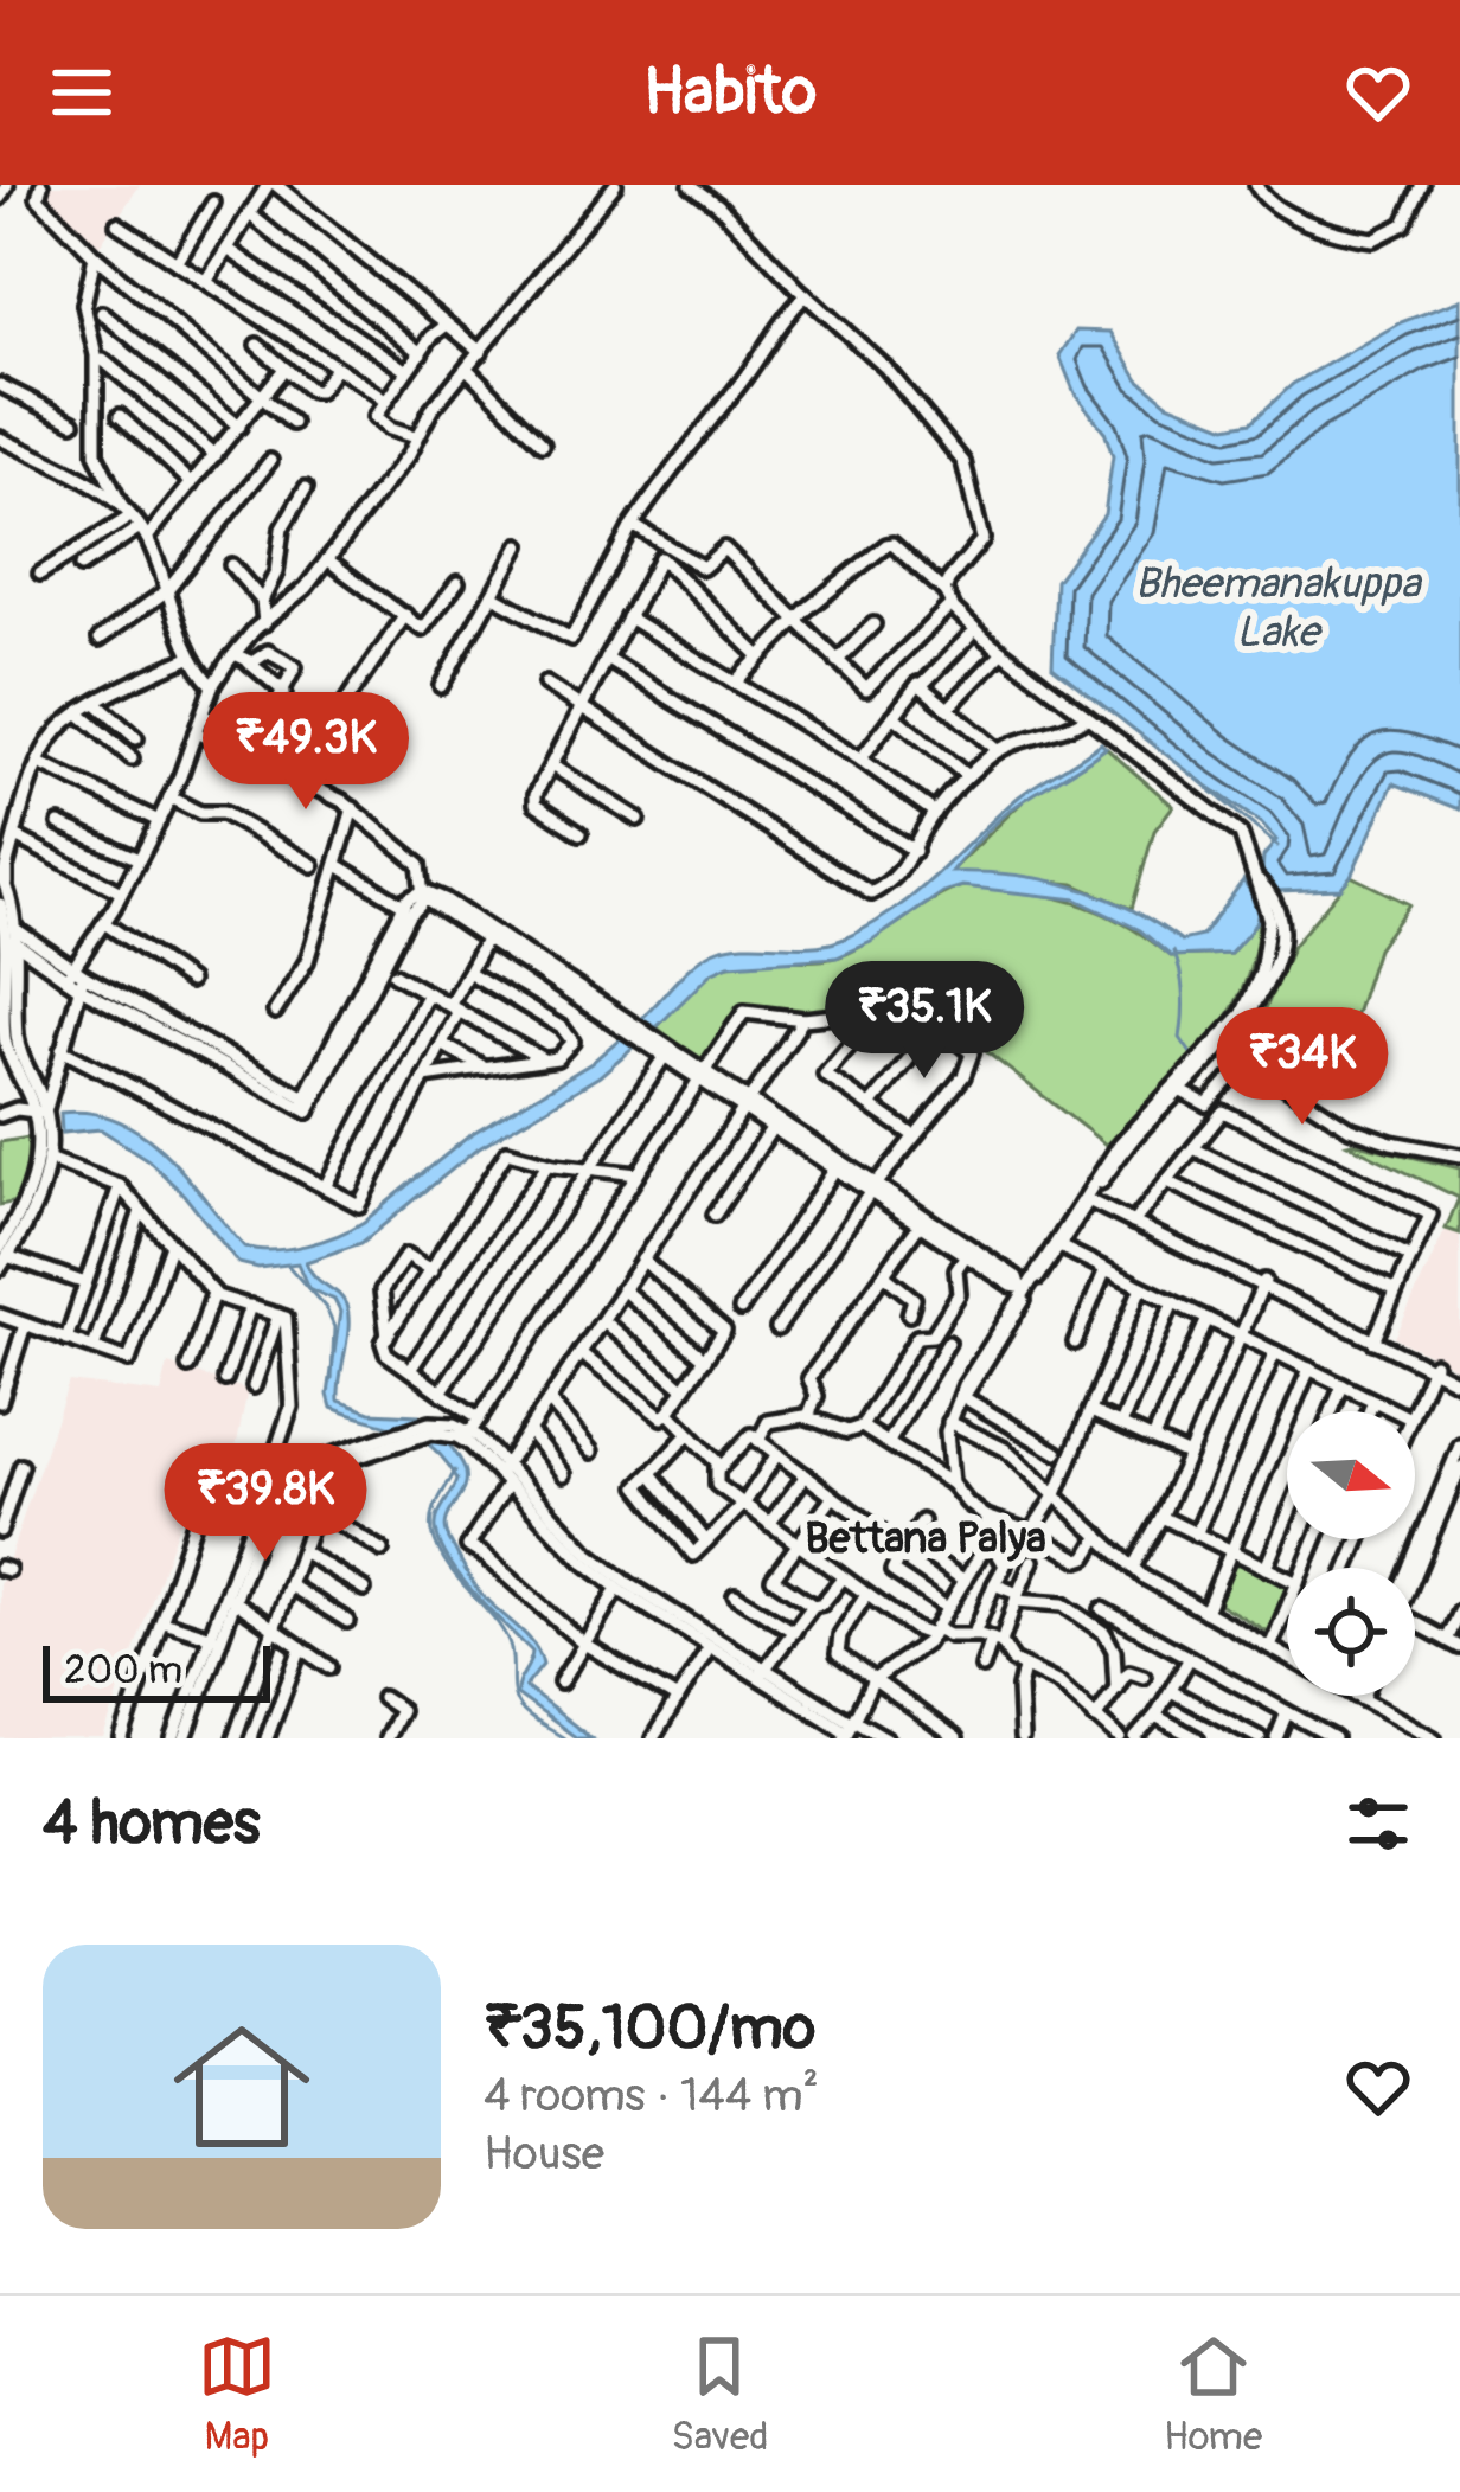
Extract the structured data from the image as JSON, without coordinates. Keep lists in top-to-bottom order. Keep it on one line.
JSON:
{"districts":["Bettana Palya"],"water":["Bheemanakuppa Lake"],"scale_bar":"200 m","north":"right","page":{"header":"Habito","price":["₹49.3K","₹35.1K","₹34K","₹39.8K"],"scale":"200 m","heading":"4 homes","list":[{"name":"₹35,100/mo","note":"4 rooms · 144 m² · House"}],"tabs":["Map","Saved","Home"]}}
